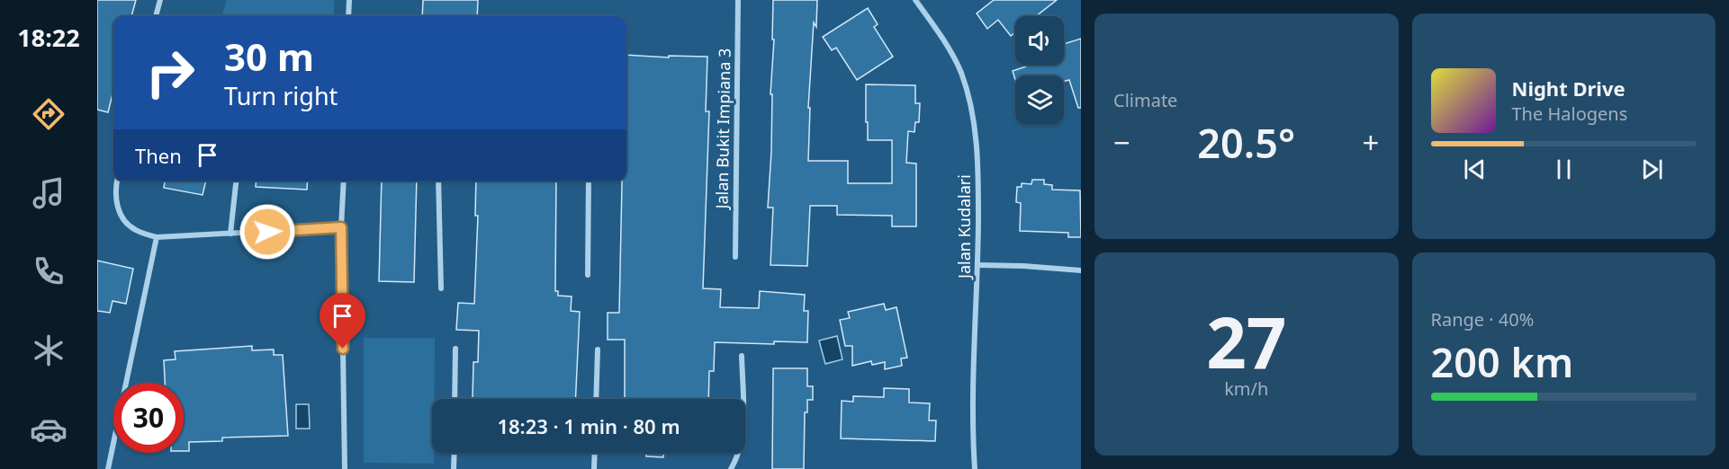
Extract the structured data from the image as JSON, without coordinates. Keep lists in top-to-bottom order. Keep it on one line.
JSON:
{"streets":{"street":["Jalan Bukit Impiana 3","Jalan Kudalari"]},"page":{"tabs":"18:22","tile":["Climate",["27","km/h"],["Range · 40%","200 km"]],"turn":["30 m","Turn right"],"song":["Night Drive","The Halogens"],"heat":["−","20.5°","+"],"then":"Then","limit":"30","trip":"18:23 · 1 min · 80 m"}}
